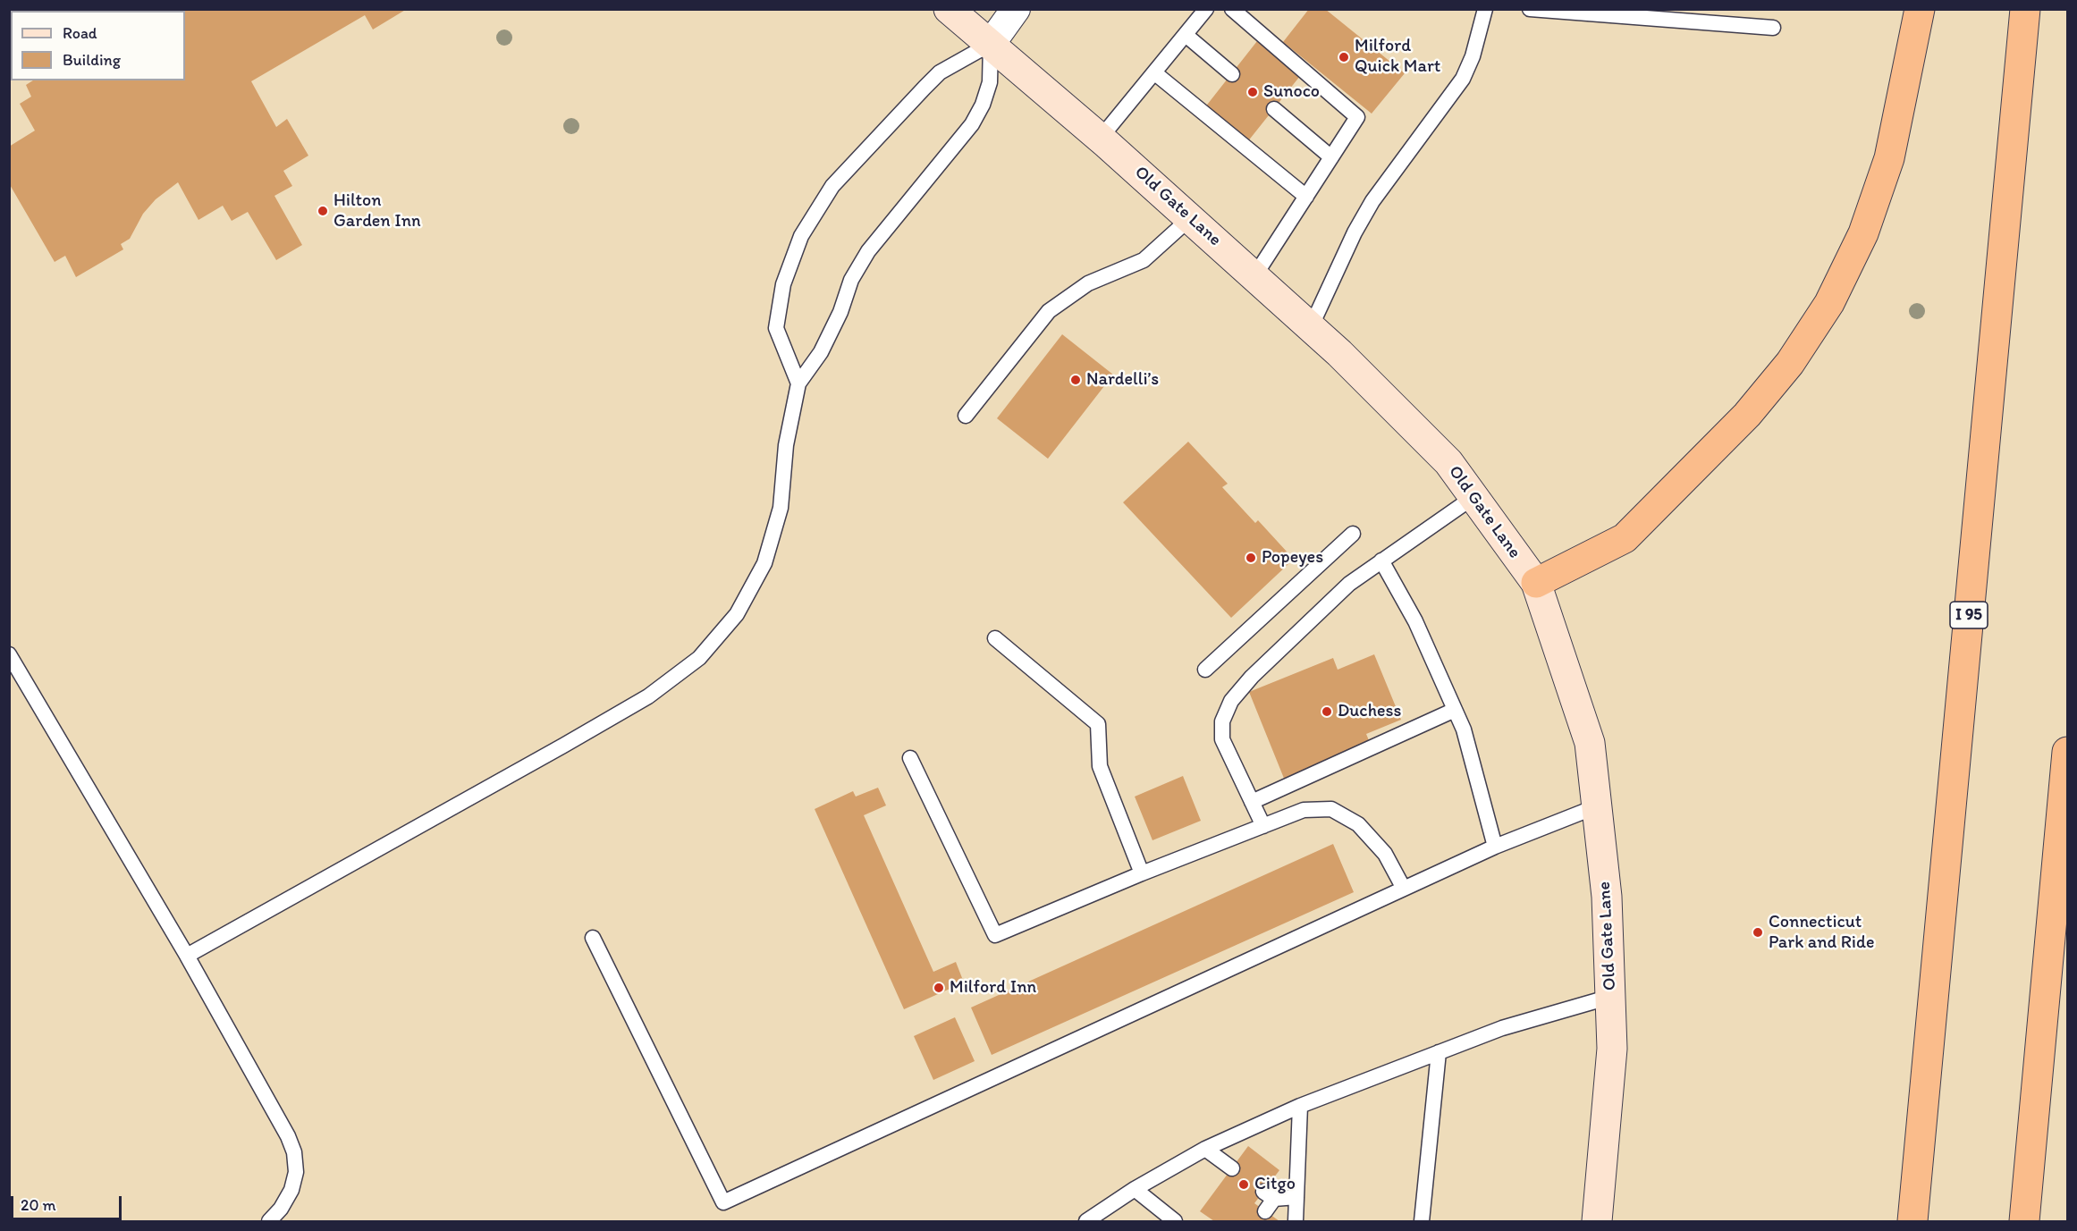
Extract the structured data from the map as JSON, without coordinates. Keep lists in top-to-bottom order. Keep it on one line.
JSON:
{"streets":{"highway":["I 95"],"main road":["Old Gate Lane"]},"places":["Milford Quick Mart","Sunoco","Hilton Garden Inn","Nardelli’s","Popeyes","Duchess","Connecticut Park and Ride","Milford Inn","Citgo"],"legend":["Road","Building"],"scale_bar":"20 m"}
